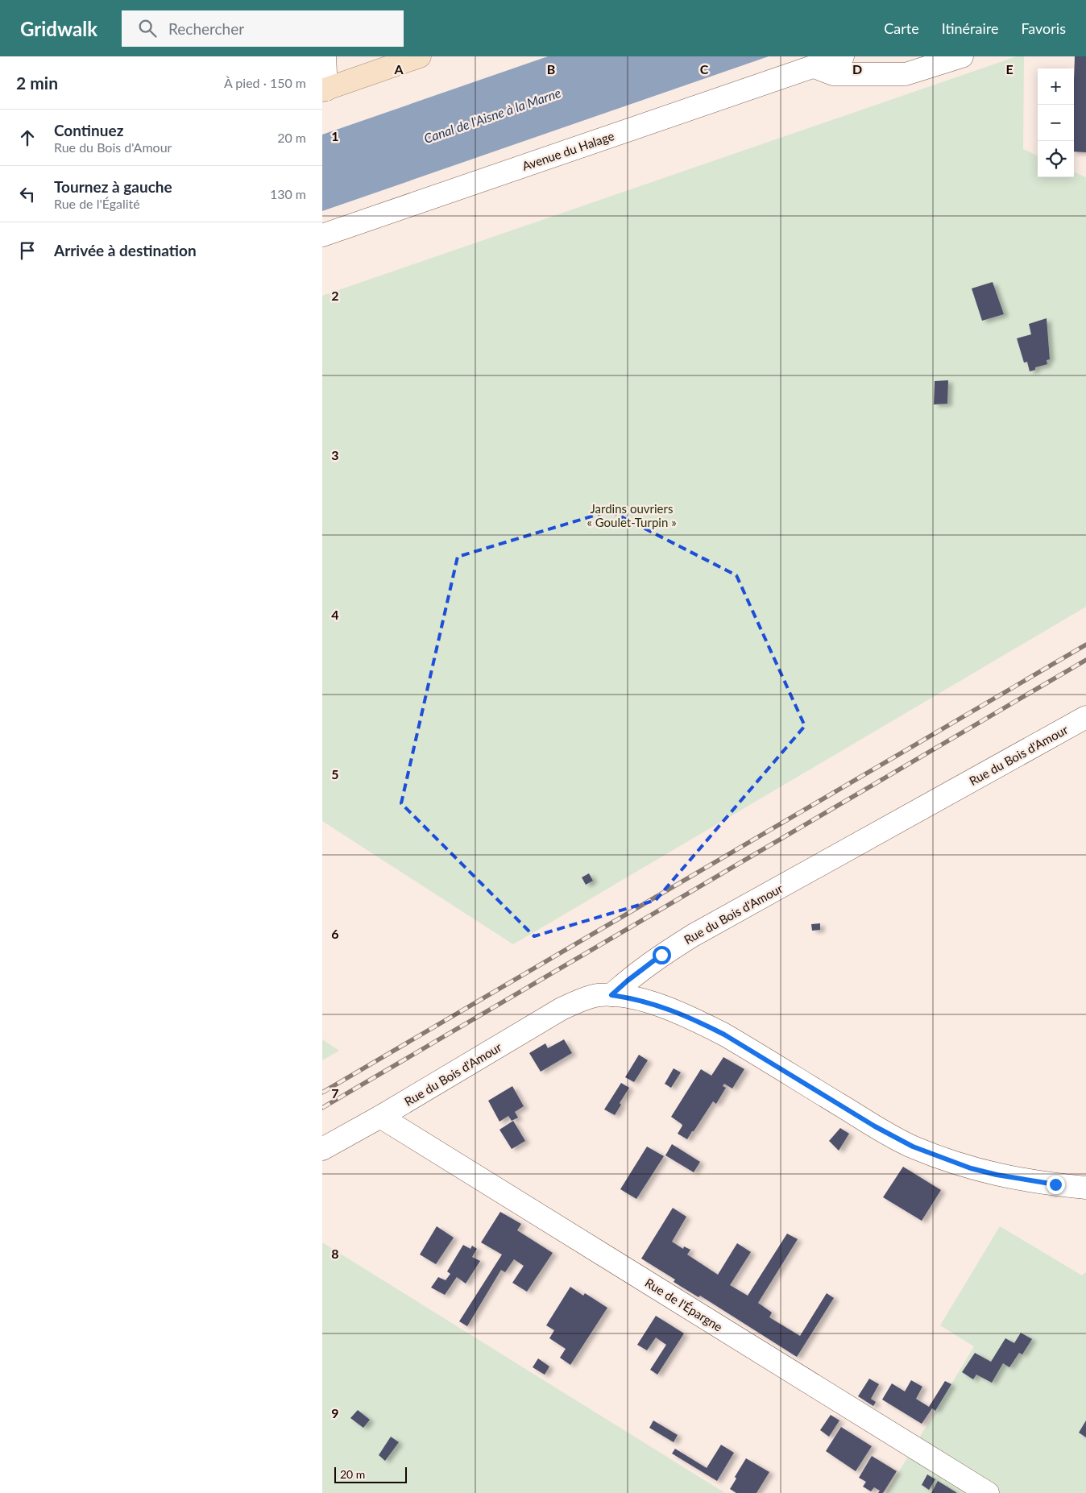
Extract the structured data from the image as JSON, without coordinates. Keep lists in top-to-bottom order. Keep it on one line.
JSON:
{"streets":{"street":["Avenue du Halage","Rue du Bois d'Amour","Rue de l'Épargne"]},"crossings":[["Rue du Bois d'Amour","Rue de l'Épargne"]],"water":["Canal de l'Aisne à la Marne"],"parks":["Jardins ouvriers « Goulet-Turpin »"],"scale_bar":"20 m","page":{"header":"Gridwalk","search":"Rechercher","nav":["Carte","Itinéraire","Favoris"],"heading":["2 min","À pied · 150 m"],"map_buttons":["+","−"],"list":[["Continuez","Rue du Bois d'Amour","20 m"],["Tournez à gauche","Rue de l'Égalité","130 m"],"Arrivée à destination"],"scale":"20 m"},"grid":{"columns":["A","B","C","D","E"],"rows":["1","2","3","4","5","6","7","8","9"]}}
